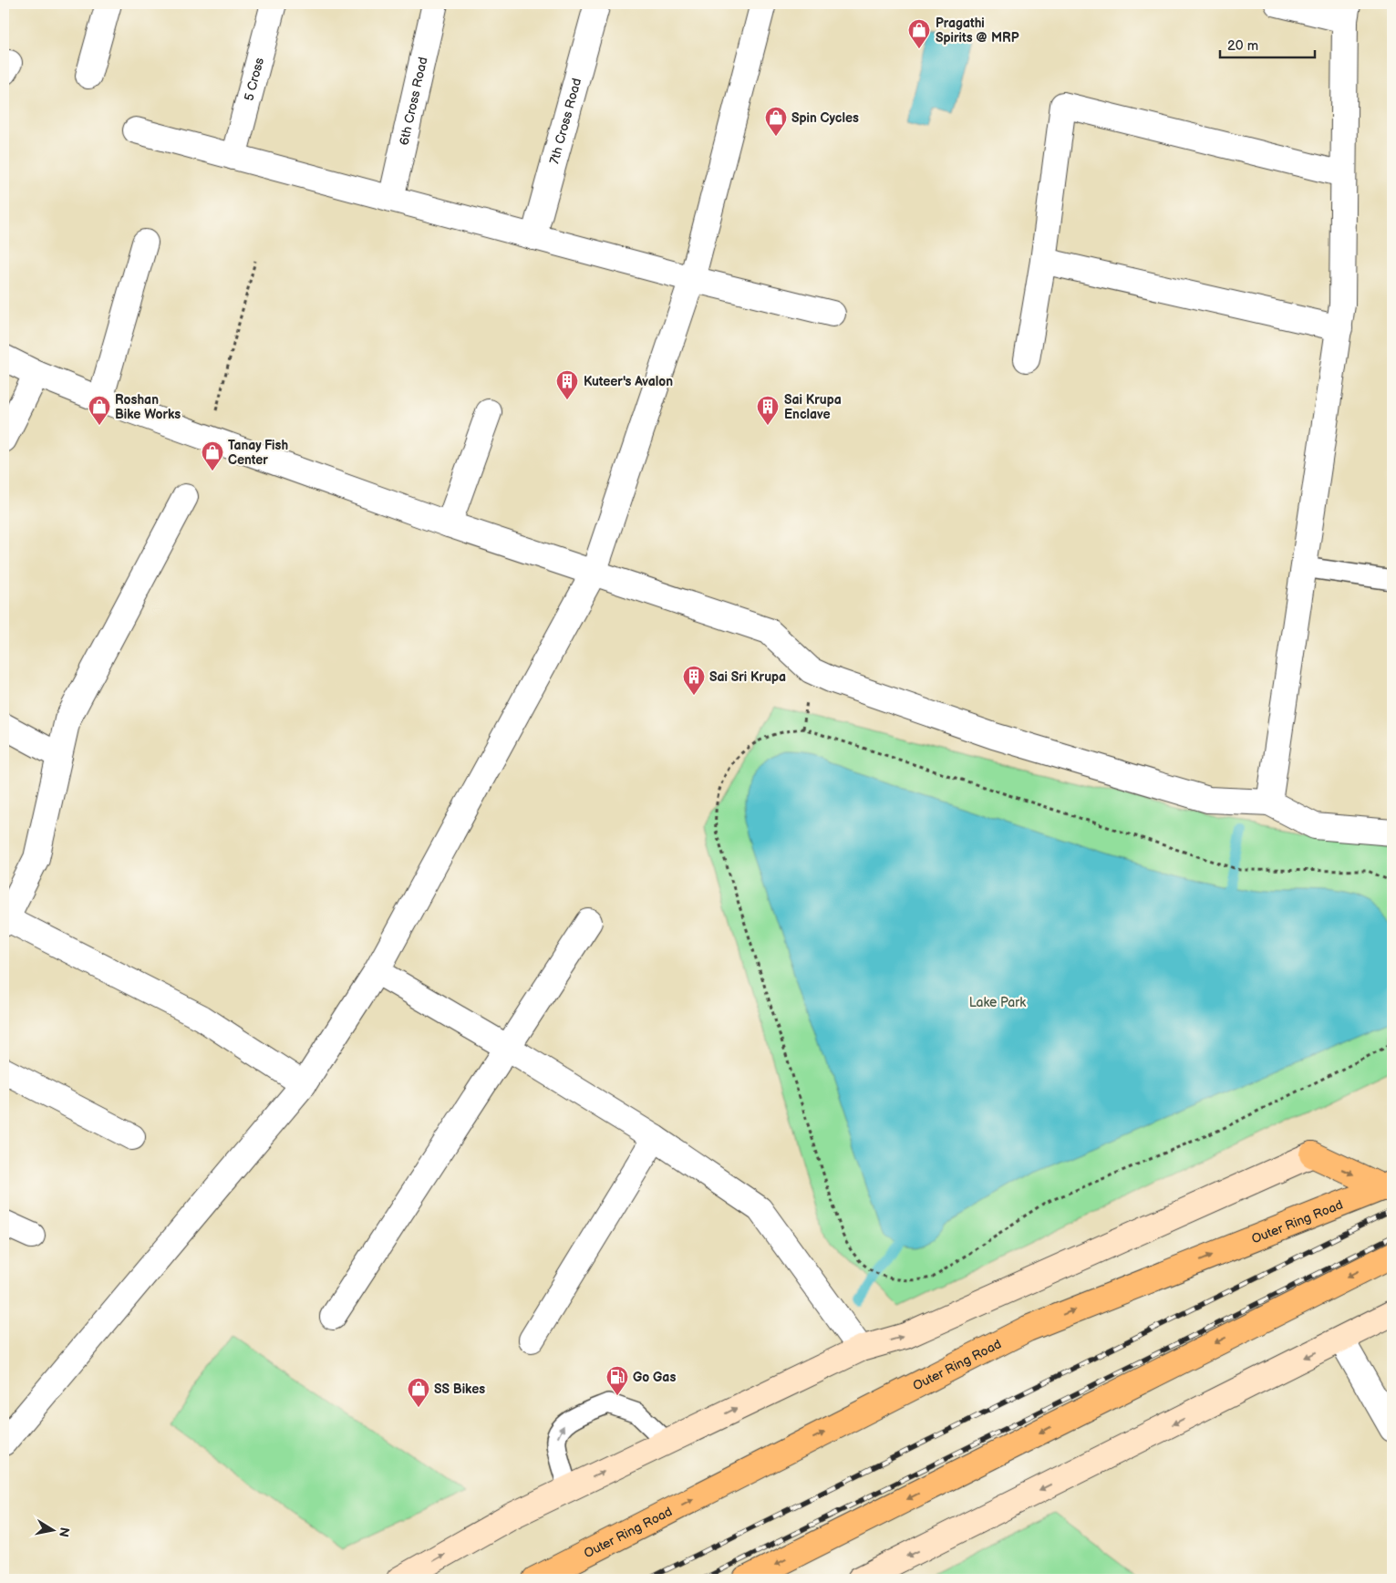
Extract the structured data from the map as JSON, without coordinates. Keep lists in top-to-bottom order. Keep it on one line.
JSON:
{"streets":{"highway":["Outer Ring Road"],"street":["5 Cross","6th Cross Road","7th Cross Road"]},"parks":["Lake Park"],"places":{"shop":["Pragathi Spirits @ MRP","Spin Cycles","Roshan Bike Works","Tanay Fish Center","SS Bikes"],"building":["Kuteer's Avalon","Sai Krupa Enclave","Sai Sri Krupa"],"fuel station":["Go Gas"]},"scale_bar":"20 m","north":"right"}
